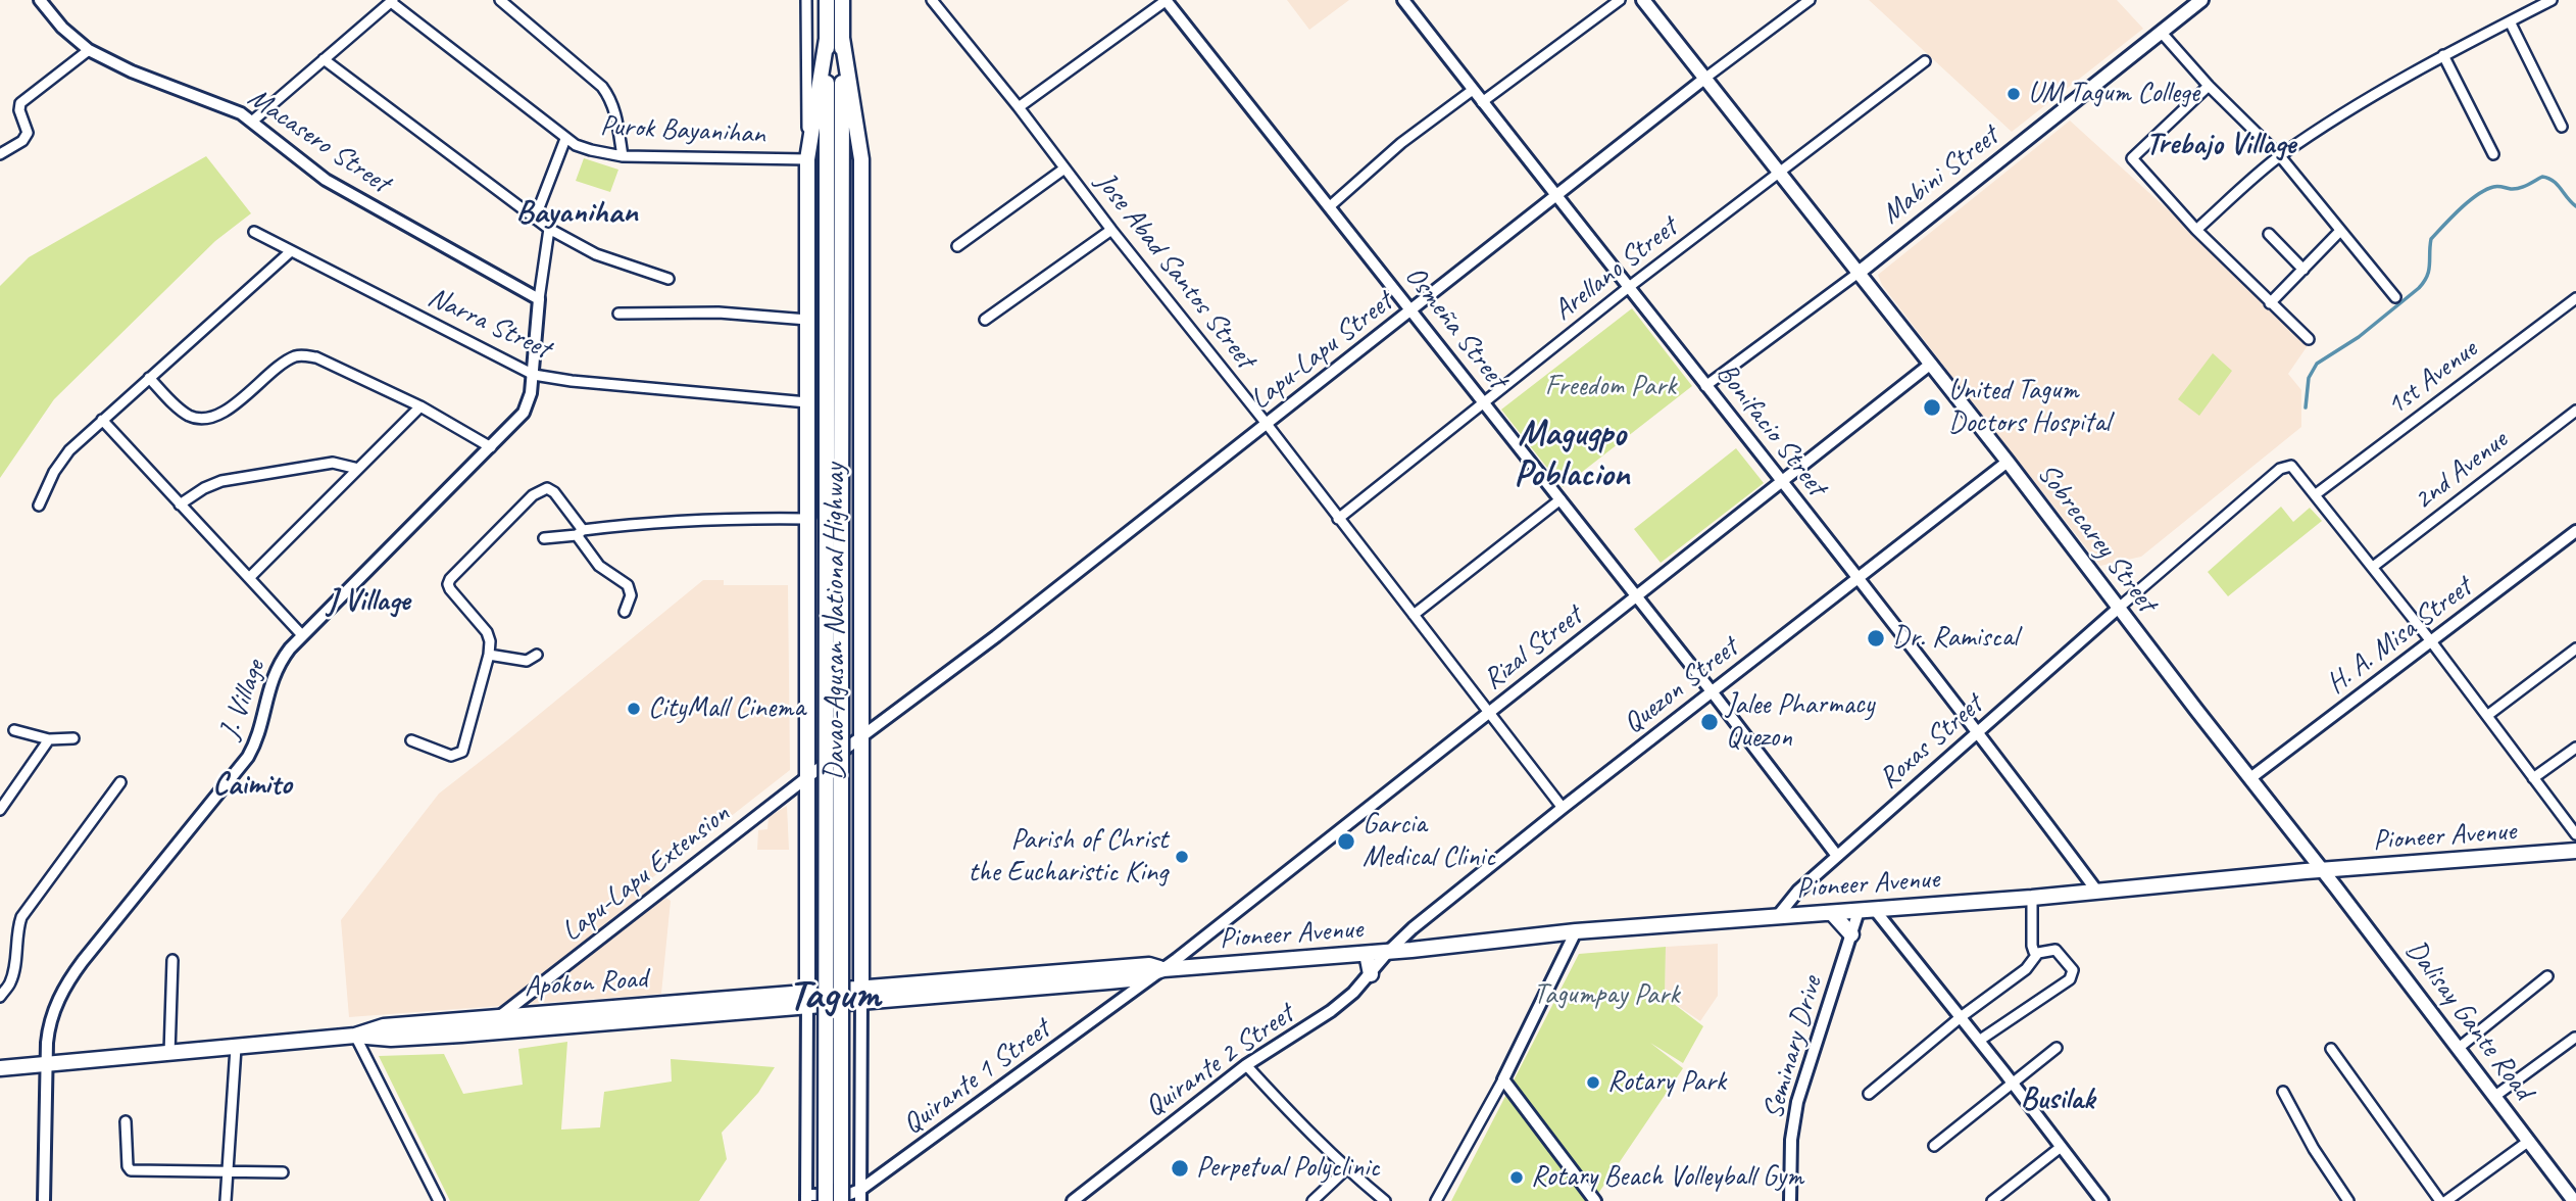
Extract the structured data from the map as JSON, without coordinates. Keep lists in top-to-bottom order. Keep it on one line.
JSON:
{"streets":{"highway":["Davao-Agusan National Highway","Pioneer Avenue","Apokon Road"],"main road":["Mabini Street","Sobrecarey Street","Dalisay Gante Road"],"street":["Purok Bayanihan","Macasero Street","Arellano Street","Jose Abad Santos Street","Narra Street","Osmeña Street","Lapu-Lapu Street","1st Avenue","Bonifacio Street","2nd Avenue","H. A. Misa Street","Rizal Street","Quezon Street","J. Village","Roxas Street","Lapu-Lapu Extension","Seminary Drive","Quirante 2 Street","Quirante 1 Street"]},"crossings":[["Purok Bayanihan","Davao-Agusan National Highway"],["Macasero Street","J. Village"],["Mabini Street","Bonifacio Street"],["Mabini Street","Sobrecarey Street"],["Arellano Street","Jose Abad Santos Street"],["Arellano Street","Osmeña Street"],["Arellano Street","Bonifacio Street"],["Arellano Street","Sobrecarey Street"],["Jose Abad Santos Street","Lapu-Lapu Street"],["Jose Abad Santos Street","Rizal Street"],["Jose Abad Santos Street","Quezon Street"],["Narra Street","Davao-Agusan National Highway"],["Narra Street","J. Village"],["Osmeña Street","Lapu-Lapu Street"],["Osmeña Street","Rizal Street"],["Osmeña Street","Quezon Street"],["Osmeña Street","Roxas Street"],["Lapu-Lapu Street","Bonifacio Street"],["Lapu-Lapu Street","Sobrecarey Street"],["Lapu-Lapu Street","Davao-Agusan National Highway"],["Lapu-Lapu Street","Lapu-Lapu Extension"],["Bonifacio Street","Rizal Street"],["Bonifacio Street","Quezon Street"],["Bonifacio Street","Roxas Street"],["Bonifacio Street","Pioneer Avenue"],["Sobrecarey Street","H. A. Misa Street"],["Sobrecarey Street","Rizal Street"],["Sobrecarey Street","Quezon Street"],["Sobrecarey Street","Roxas Street"],["Sobrecarey Street","Pioneer Avenue"],["Sobrecarey Street","Dalisay Gante Road"],["Davao-Agusan National Highway","Pioneer Avenue"],["Davao-Agusan National Highway","Lapu-Lapu Extension"],["Davao-Agusan National Highway","Apokon Road"],["Davao-Agusan National Highway","Quirante 1 Street"],["Rizal Street","Pioneer Avenue"],["Rizal Street","Quirante 1 Street"],["Quezon Street","Pioneer Avenue"],["Quezon Street","Quirante 2 Street"],["J. Village","Apokon Road"],["Roxas Street","Pioneer Avenue"],["Pioneer Avenue","Apokon Road"],["Pioneer Avenue","Dalisay Gante Road"],["Pioneer Avenue","Seminary Drive"],["Pioneer Avenue","Quirante 2 Street"],["Pioneer Avenue","Quirante 1 Street"],["Lapu-Lapu Extension","Apokon Road"]],"districts":["Trebajo Village","Bayanihan","Magugpo Poblacion","J Village","Caimito","Tagum","Busilak"],"parks":["Freedom Park","Tagumpay Park"],"places":["UM Tagum College","United Tagum Doctors Hospital","Dr. Ramiscal","CityMall Cinema","Jalee Pharmacy Quezon","Garcia Medical Clinic","Parish of Christ the Eucharistic King","Rotary Park","Perpetual Polyclinic","Rotary Beach Volleyball Gym"]}
